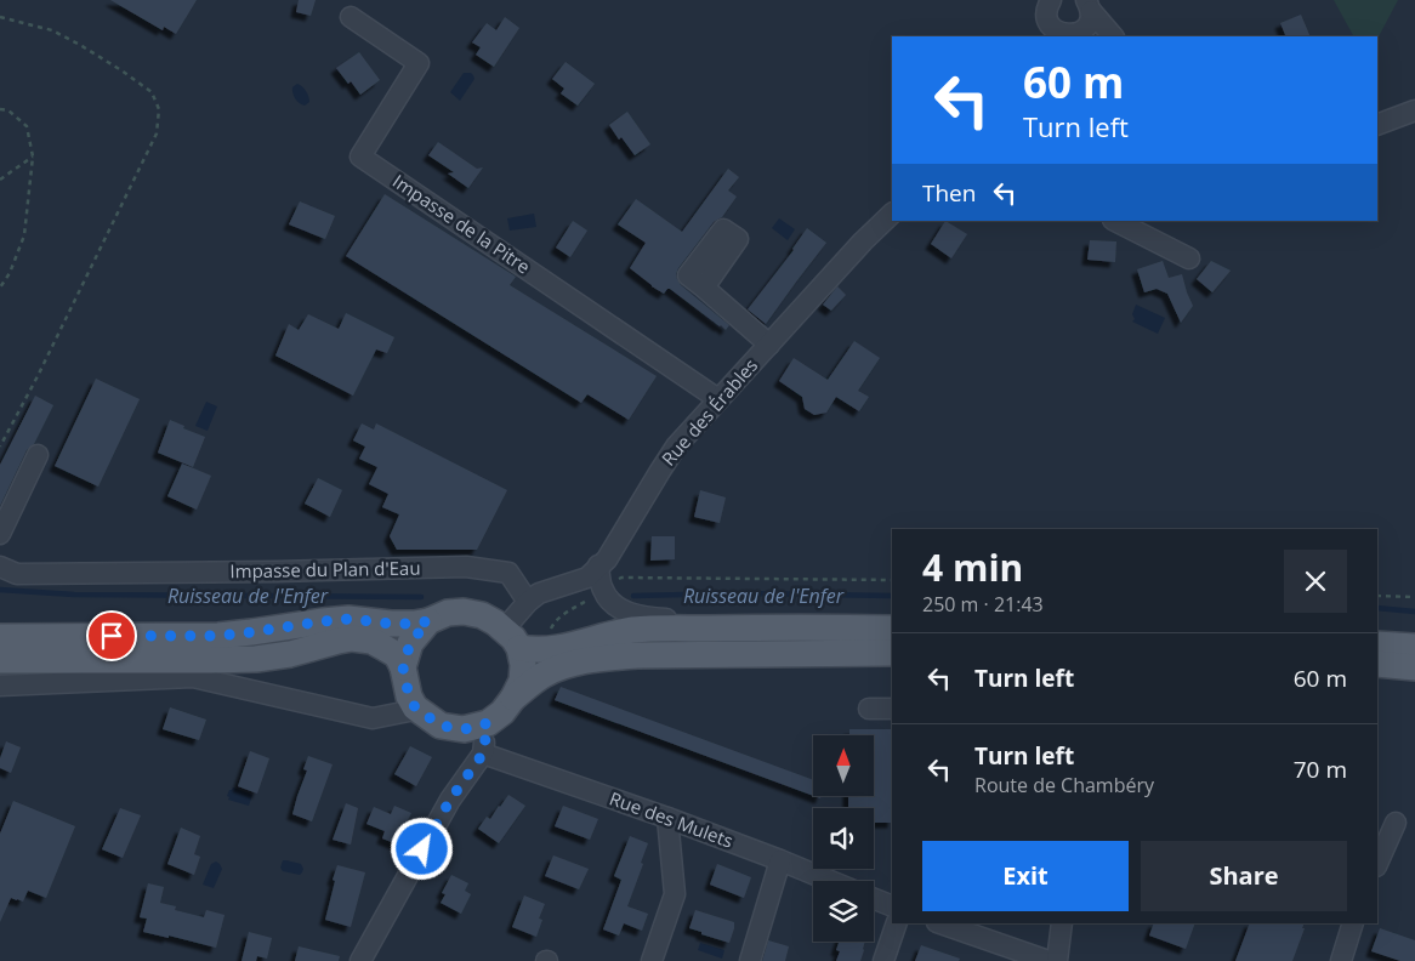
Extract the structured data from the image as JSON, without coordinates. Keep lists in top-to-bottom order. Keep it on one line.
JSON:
{"streets":{"street":["Impasse de la Pitre","Rue des Érables","Impasse du Plan d'Eau","Rue des Mulets"]},"crossings":[["Impasse de la Pitre","Rue des Érables"],["Rue des Érables","Impasse du Plan d'Eau"]],"water":["Ruisseau de l'Enfer"],"north":"top","page":{"turn":["60 m","Turn left"],"then":"Then","heading":["4 min","250 m · 21:43"],"list":[{"name":"Turn left","value":"60 m"},{"name":"Turn left","note":"Route de Chambéry","value":"70 m"}],"buttons":["Exit","Share"]}}
